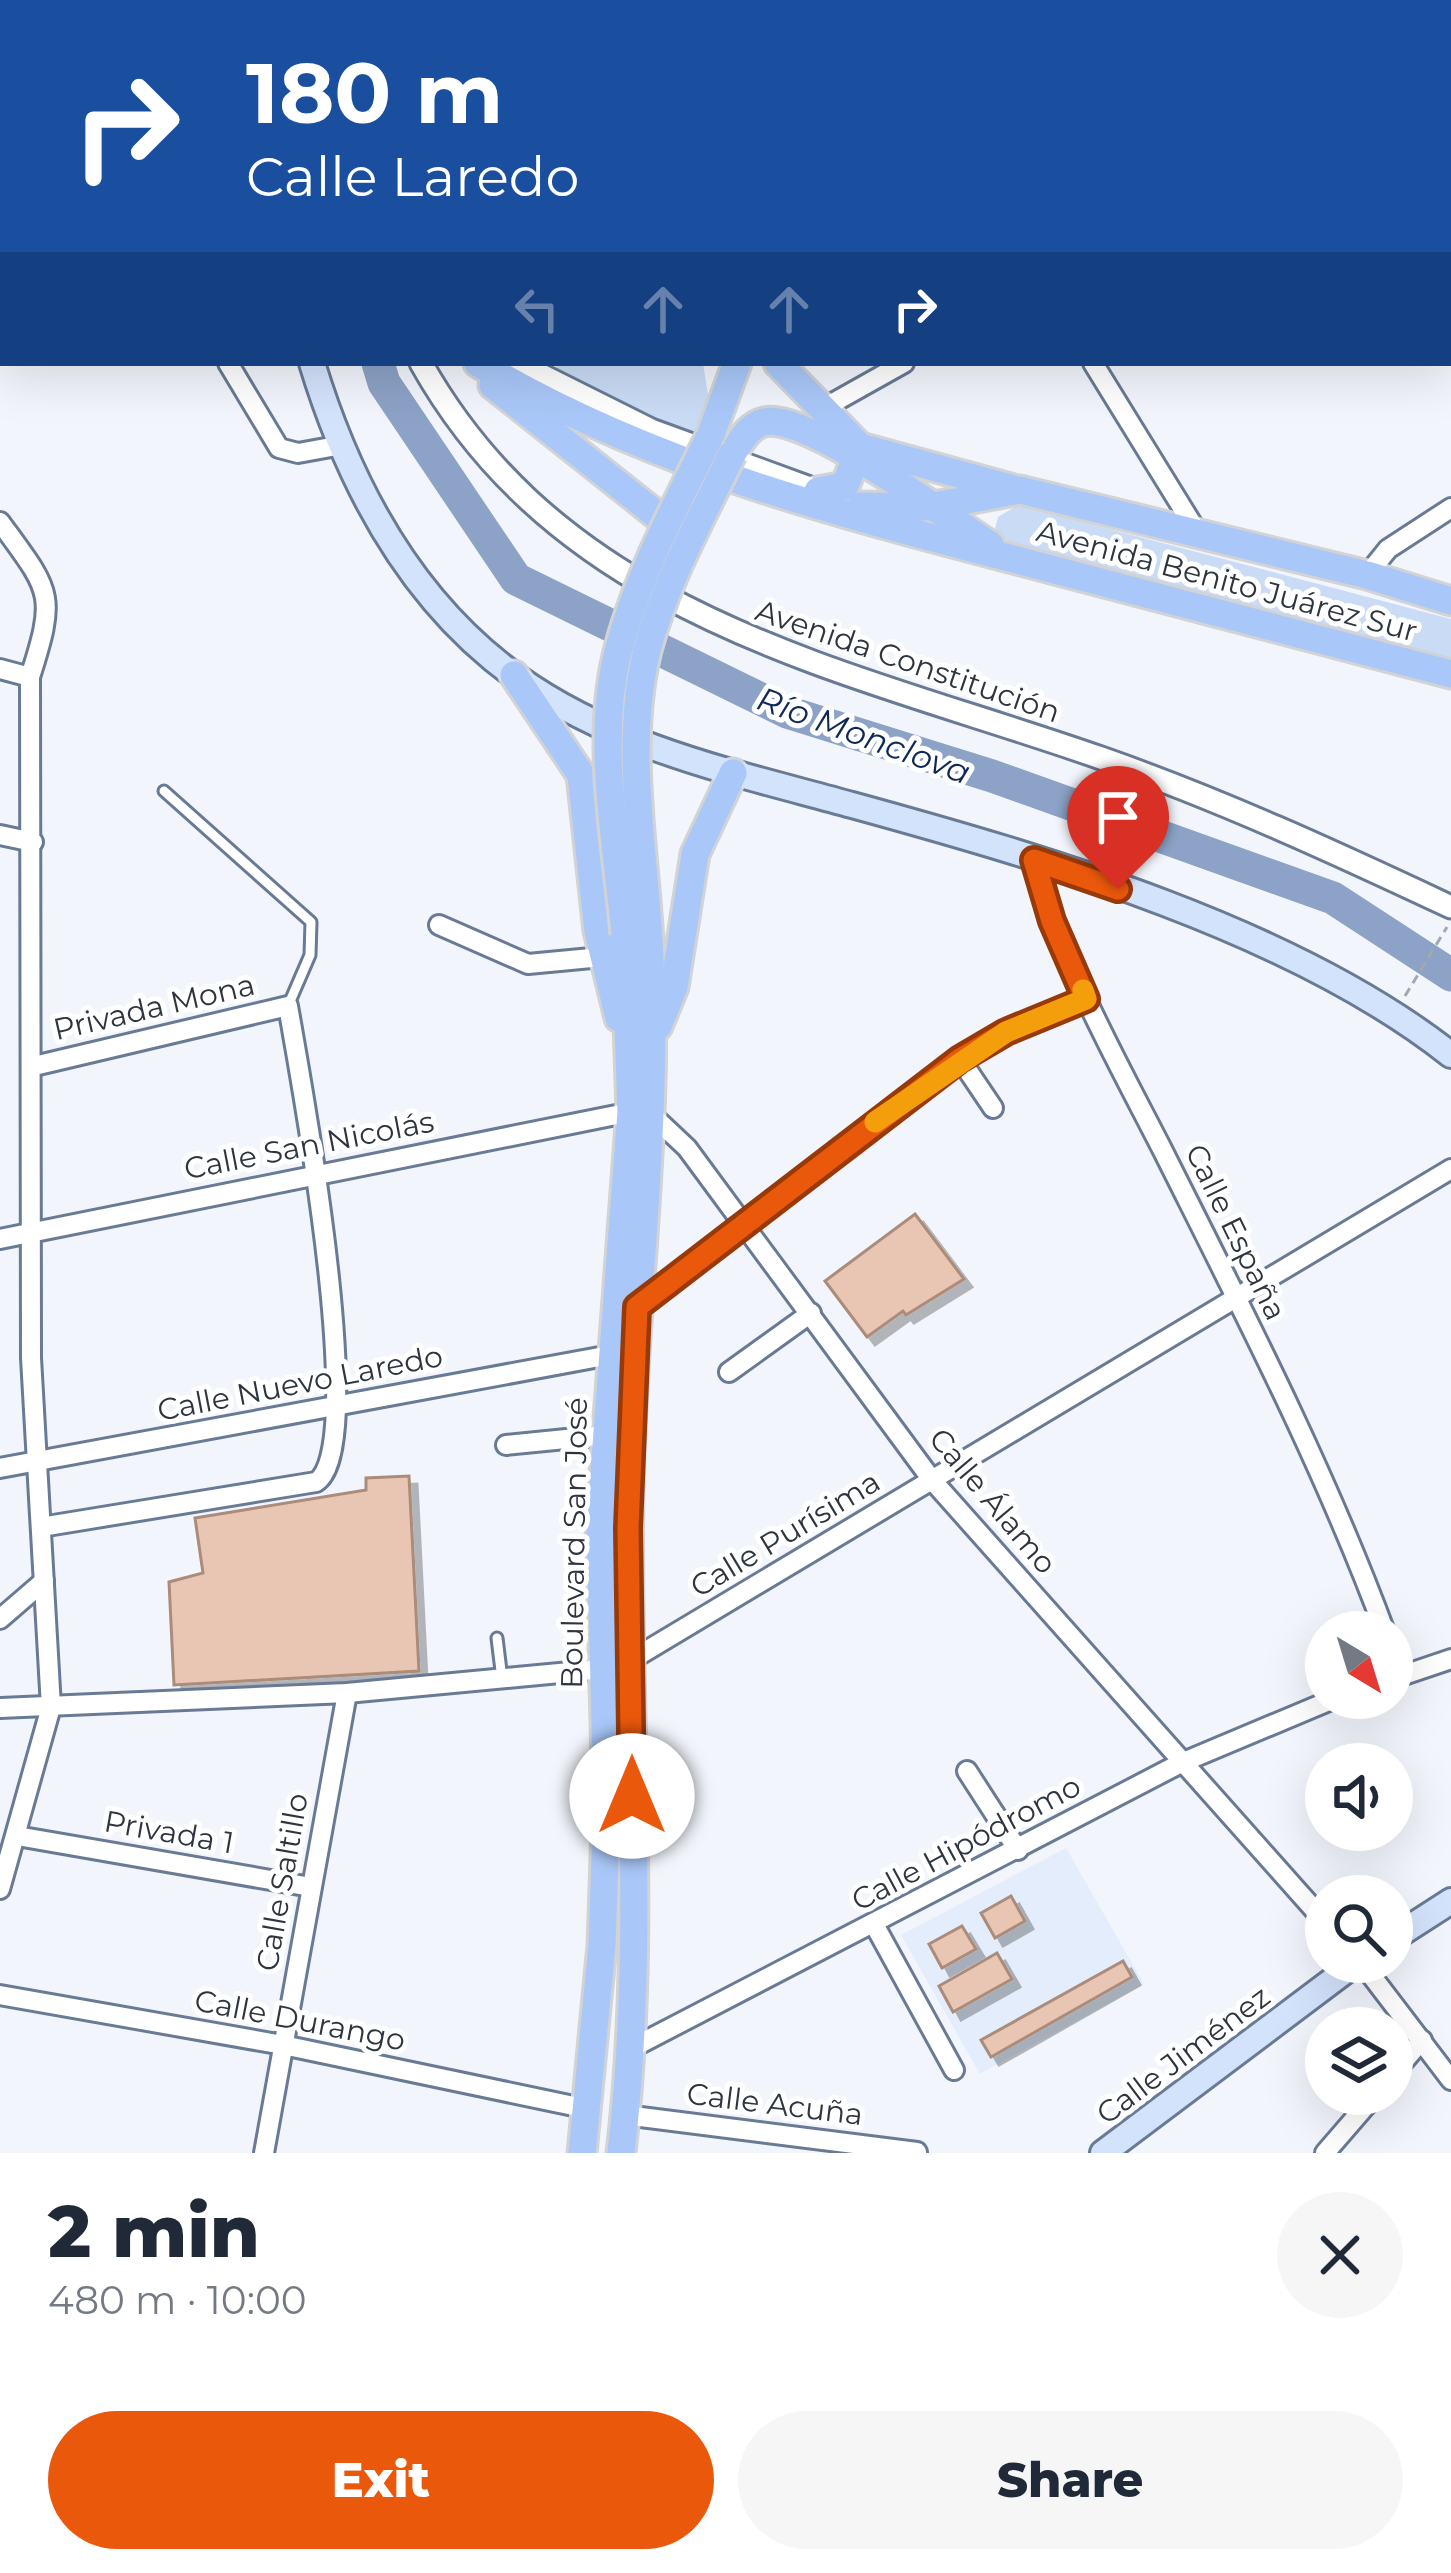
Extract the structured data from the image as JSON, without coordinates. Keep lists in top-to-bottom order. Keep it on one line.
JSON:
{"streets":{"main road":["Avenida Benito Juárez Sur","Boulevard San José","Calle Jiménez"],"street":["Avenida Constitución","Privada Mona","Calle San Nicolás","Calle España","Calle Nuevo Laredo","Calle Álamo","Calle Purísima","Privada 1","Calle Hipódromo","Calle Saltillo","Calle Durango","Calle Acuña"]},"crossings":[["Avenida Benito Juárez Sur","Boulevard San José"],["Calle San Nicolás","Calle Álamo"],["Calle San Nicolás","Boulevard San José"],["Calle España","Calle Purísima"],["Calle Nuevo Laredo","Boulevard San José"],["Calle Álamo","Calle Purísima"],["Calle Álamo","Boulevard San José"],["Calle Álamo","Calle Hipódromo"],["Calle Purísima","Boulevard San José"],["Calle Purísima","Calle Saltillo"],["Boulevard San José","Calle Hipódromo"],["Boulevard San José","Calle Durango"],["Boulevard San José","Calle Acuña"],["Privada 1","Calle Saltillo"],["Calle Saltillo","Calle Durango"]],"water":["Río Monclova"],"north":"bottom right","page":{"turn":["180 m","Calle Laredo"],"heading":["2 min","480 m · 10:00"],"buttons":["Exit","Share"]}}
